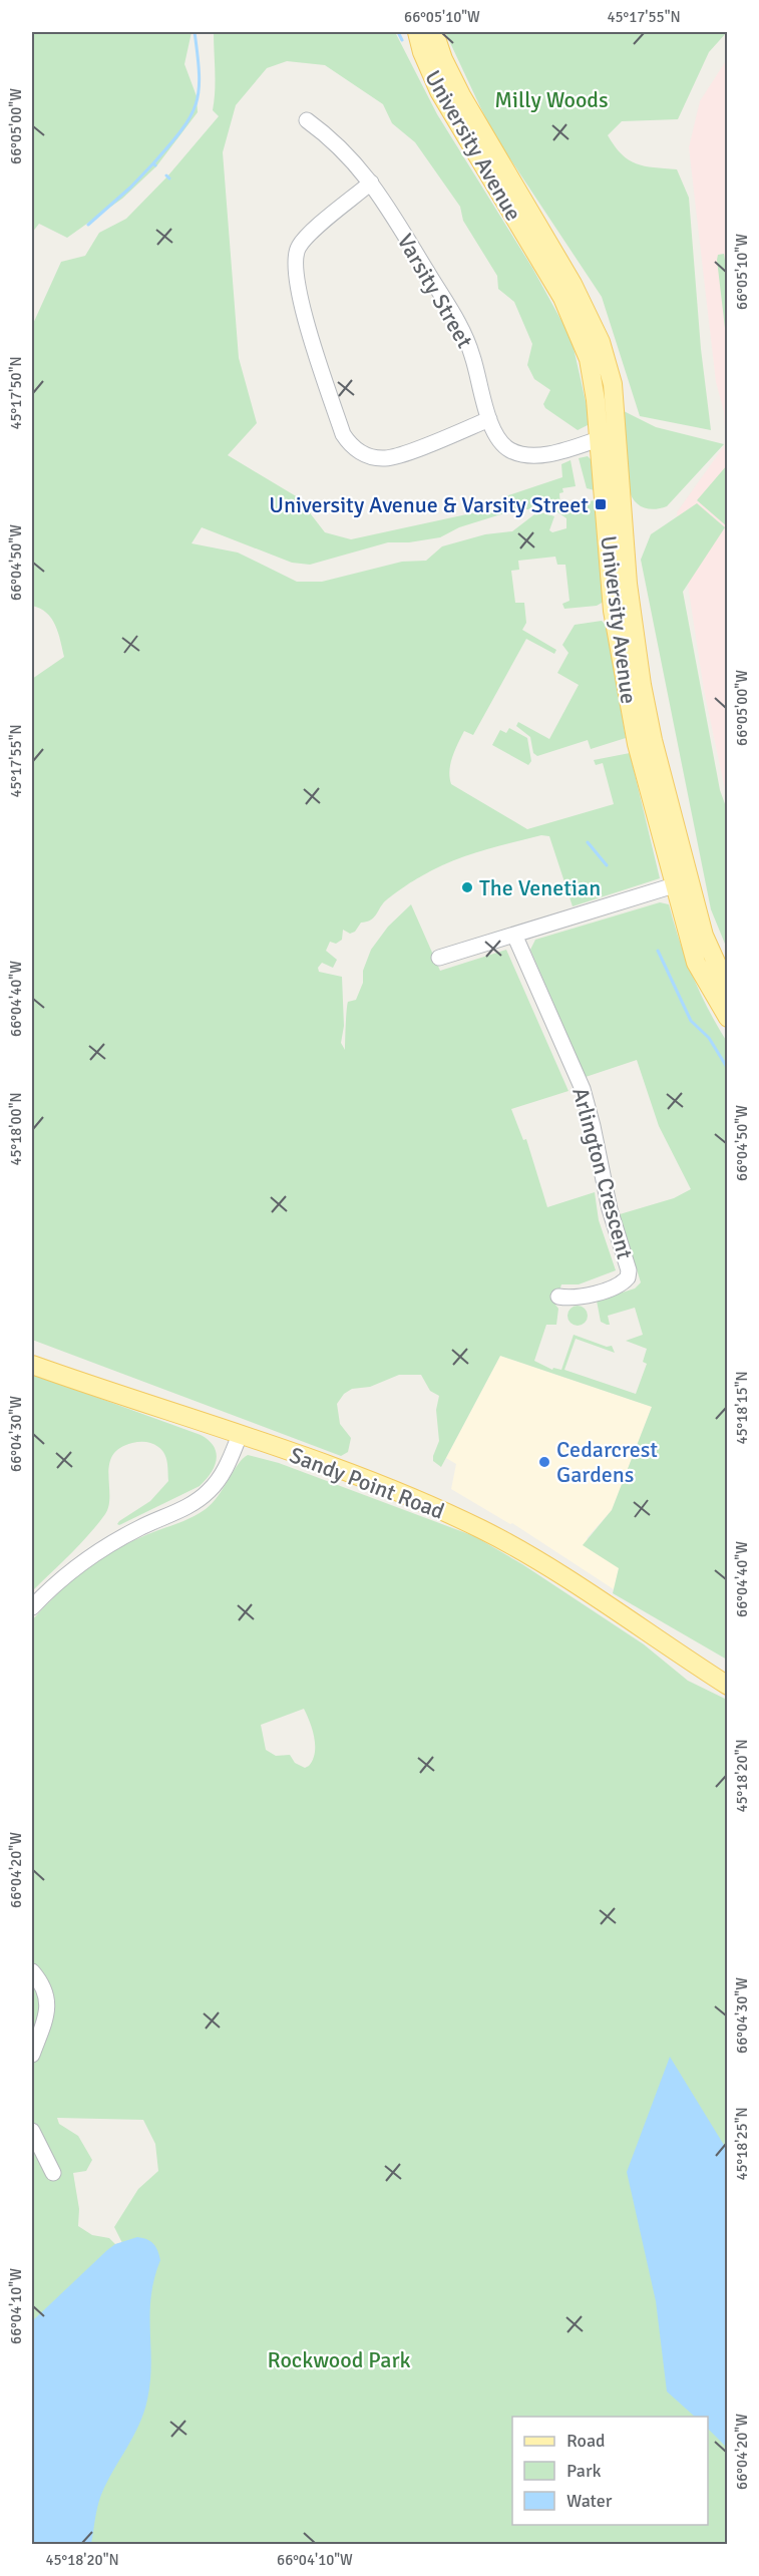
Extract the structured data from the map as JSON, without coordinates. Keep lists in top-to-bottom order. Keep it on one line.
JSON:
{"streets":{"main road":["University Avenue","Sandy Point Road"],"street":["Varsity Street","Arlington Crescent"]},"crossings":[["University Avenue","Varsity Street"]],"parks":["Milly Woods","Rockwood Park"],"places":{"transit":["University Avenue & Varsity Street"],"other":["The Venetian","Cedarcrest Gardens"]},"legend":["Road","Park","Water"],"coordinates":["66°05'10\"W","45°17'55\"N","66°05'00\"W","45°17'50\"N","66°04'50\"W","66°04'40\"W","45°18'00\"N","45°18'15\"N","66°04'30\"W","45°18'20\"N","66°04'20\"W","45°18'25\"N","66°04'10\"W"]}
